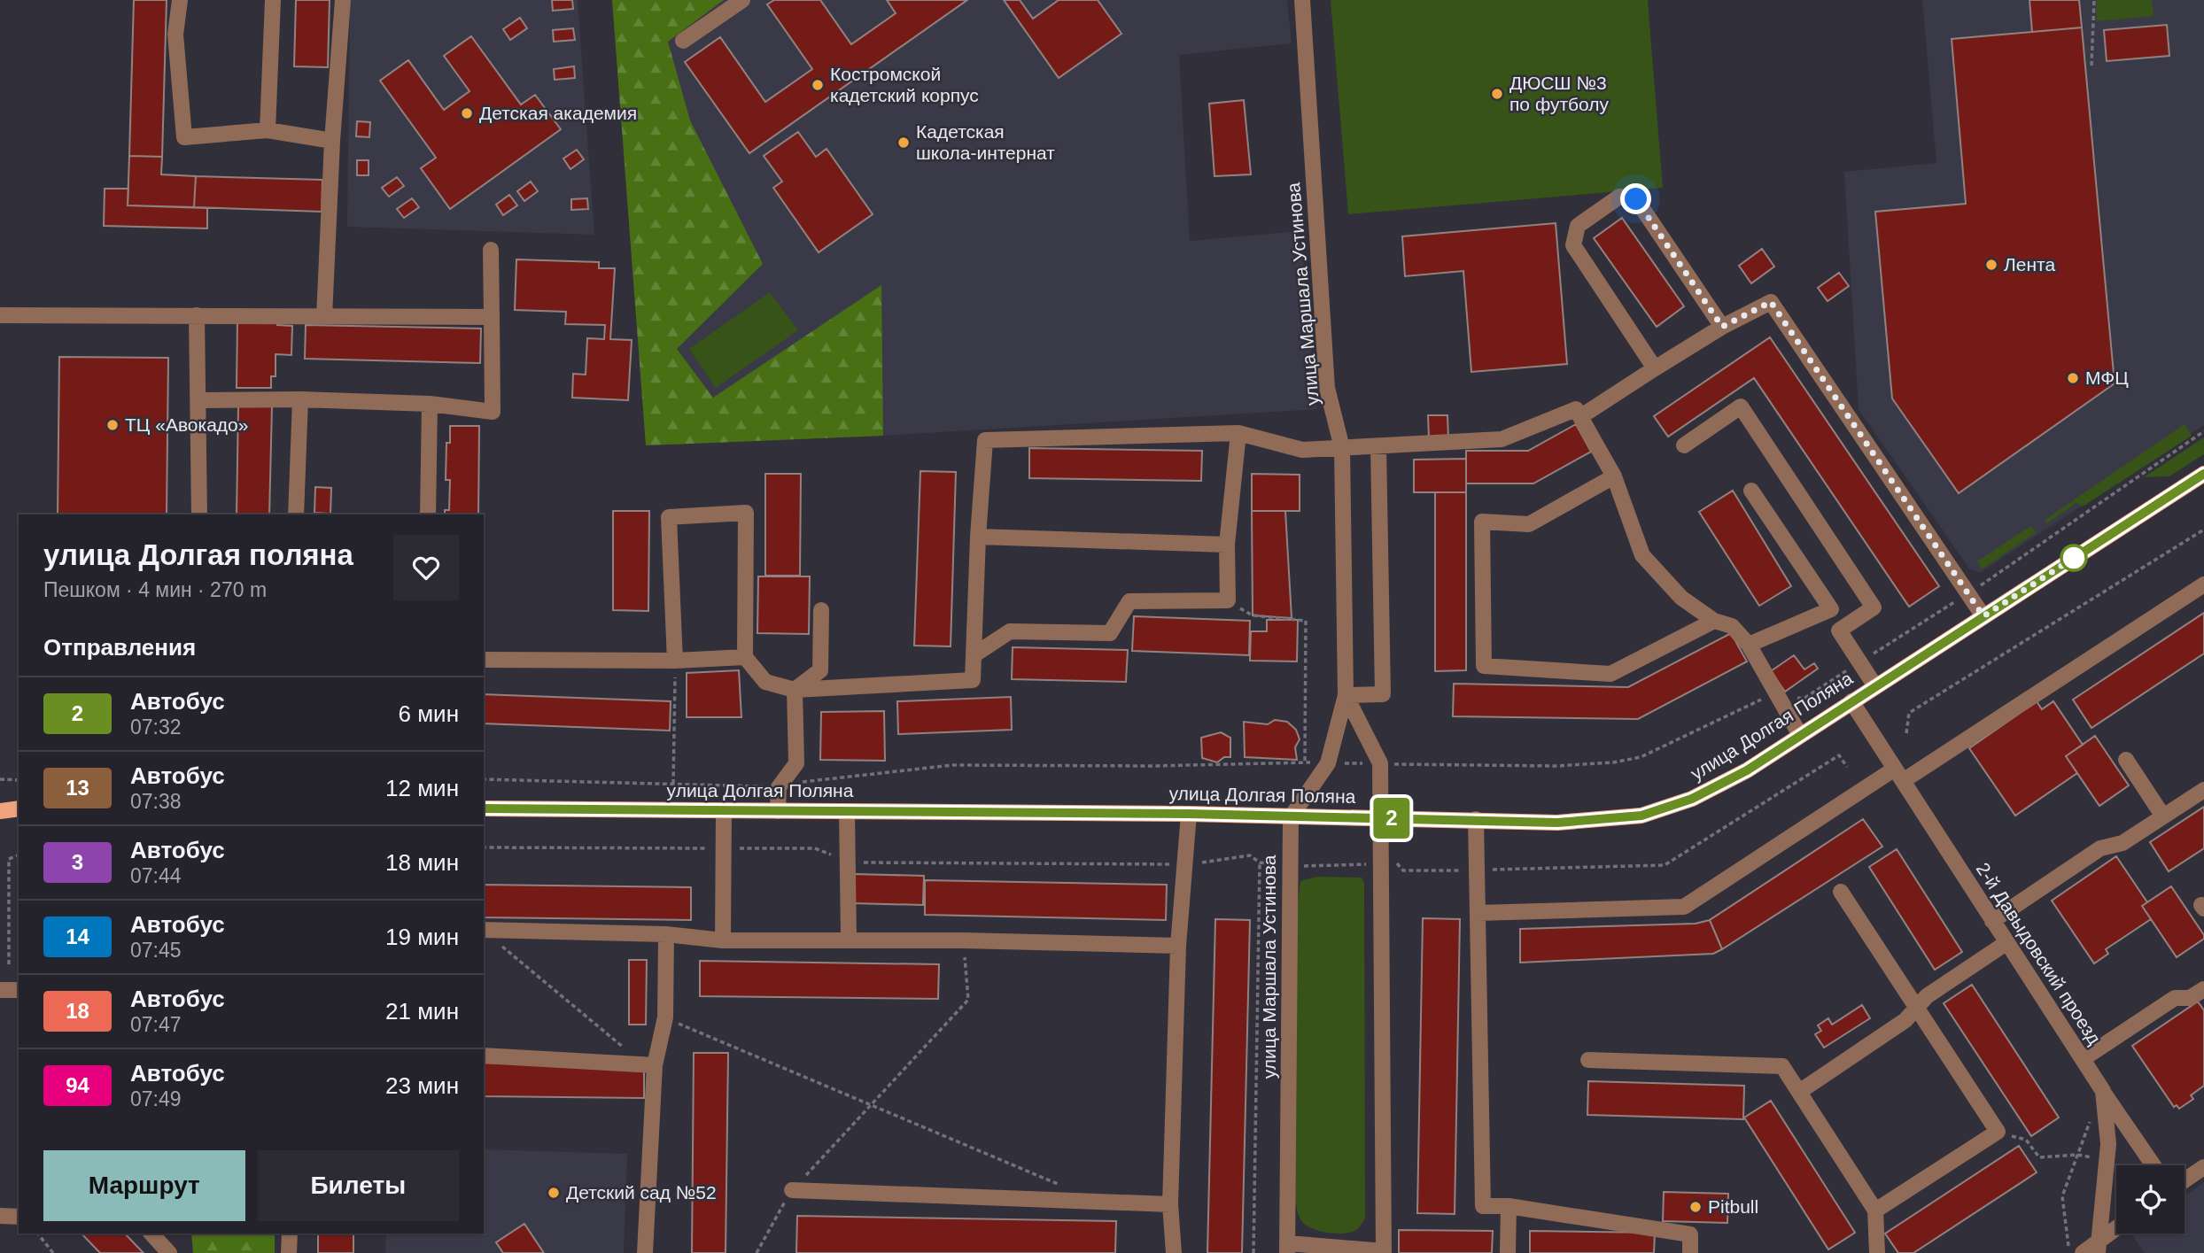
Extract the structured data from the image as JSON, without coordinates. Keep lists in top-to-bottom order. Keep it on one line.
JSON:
{"streets":{"main road":["улица Долгая Поляна"],"street":["улица Маршала Устинова","2-й Давыдовский проезд"]},"crossings":[["улица Маршала Устинова","улица Долгая Поляна"],["улица Долгая Поляна","2-й Давыдовский проезд"]],"places":["Костромской кадетский корпус","ДЮСШ №3 по футболу","Детская академия","Кадетская школа-интернат","Лента","МФЦ","ТЦ «Авокадо»","Детский сад №52","Pitbull"],"lines":["bus line 2"],"page":{"on_map":"2","heading":[["улица Долгая поляна","Пешком · 4 мин · 270 m"],"Отправления"],"list":[{"mark":"2","name":"Автобус","note":"07:32","value":"6 мин"},{"mark":"13","name":"Автобус","note":"07:38","value":"12 мин"},{"mark":"3","name":"Автобус","note":"07:44","value":"18 мин"},{"mark":"14","name":"Автобус","note":"07:45","value":"19 мин"},{"mark":"18","name":"Автобус","note":"07:47","value":"21 мин"},{"mark":"94","name":"Автобус","note":"07:49","value":"23 мин"}],"buttons":["Маршрут","Билеты"]}}
